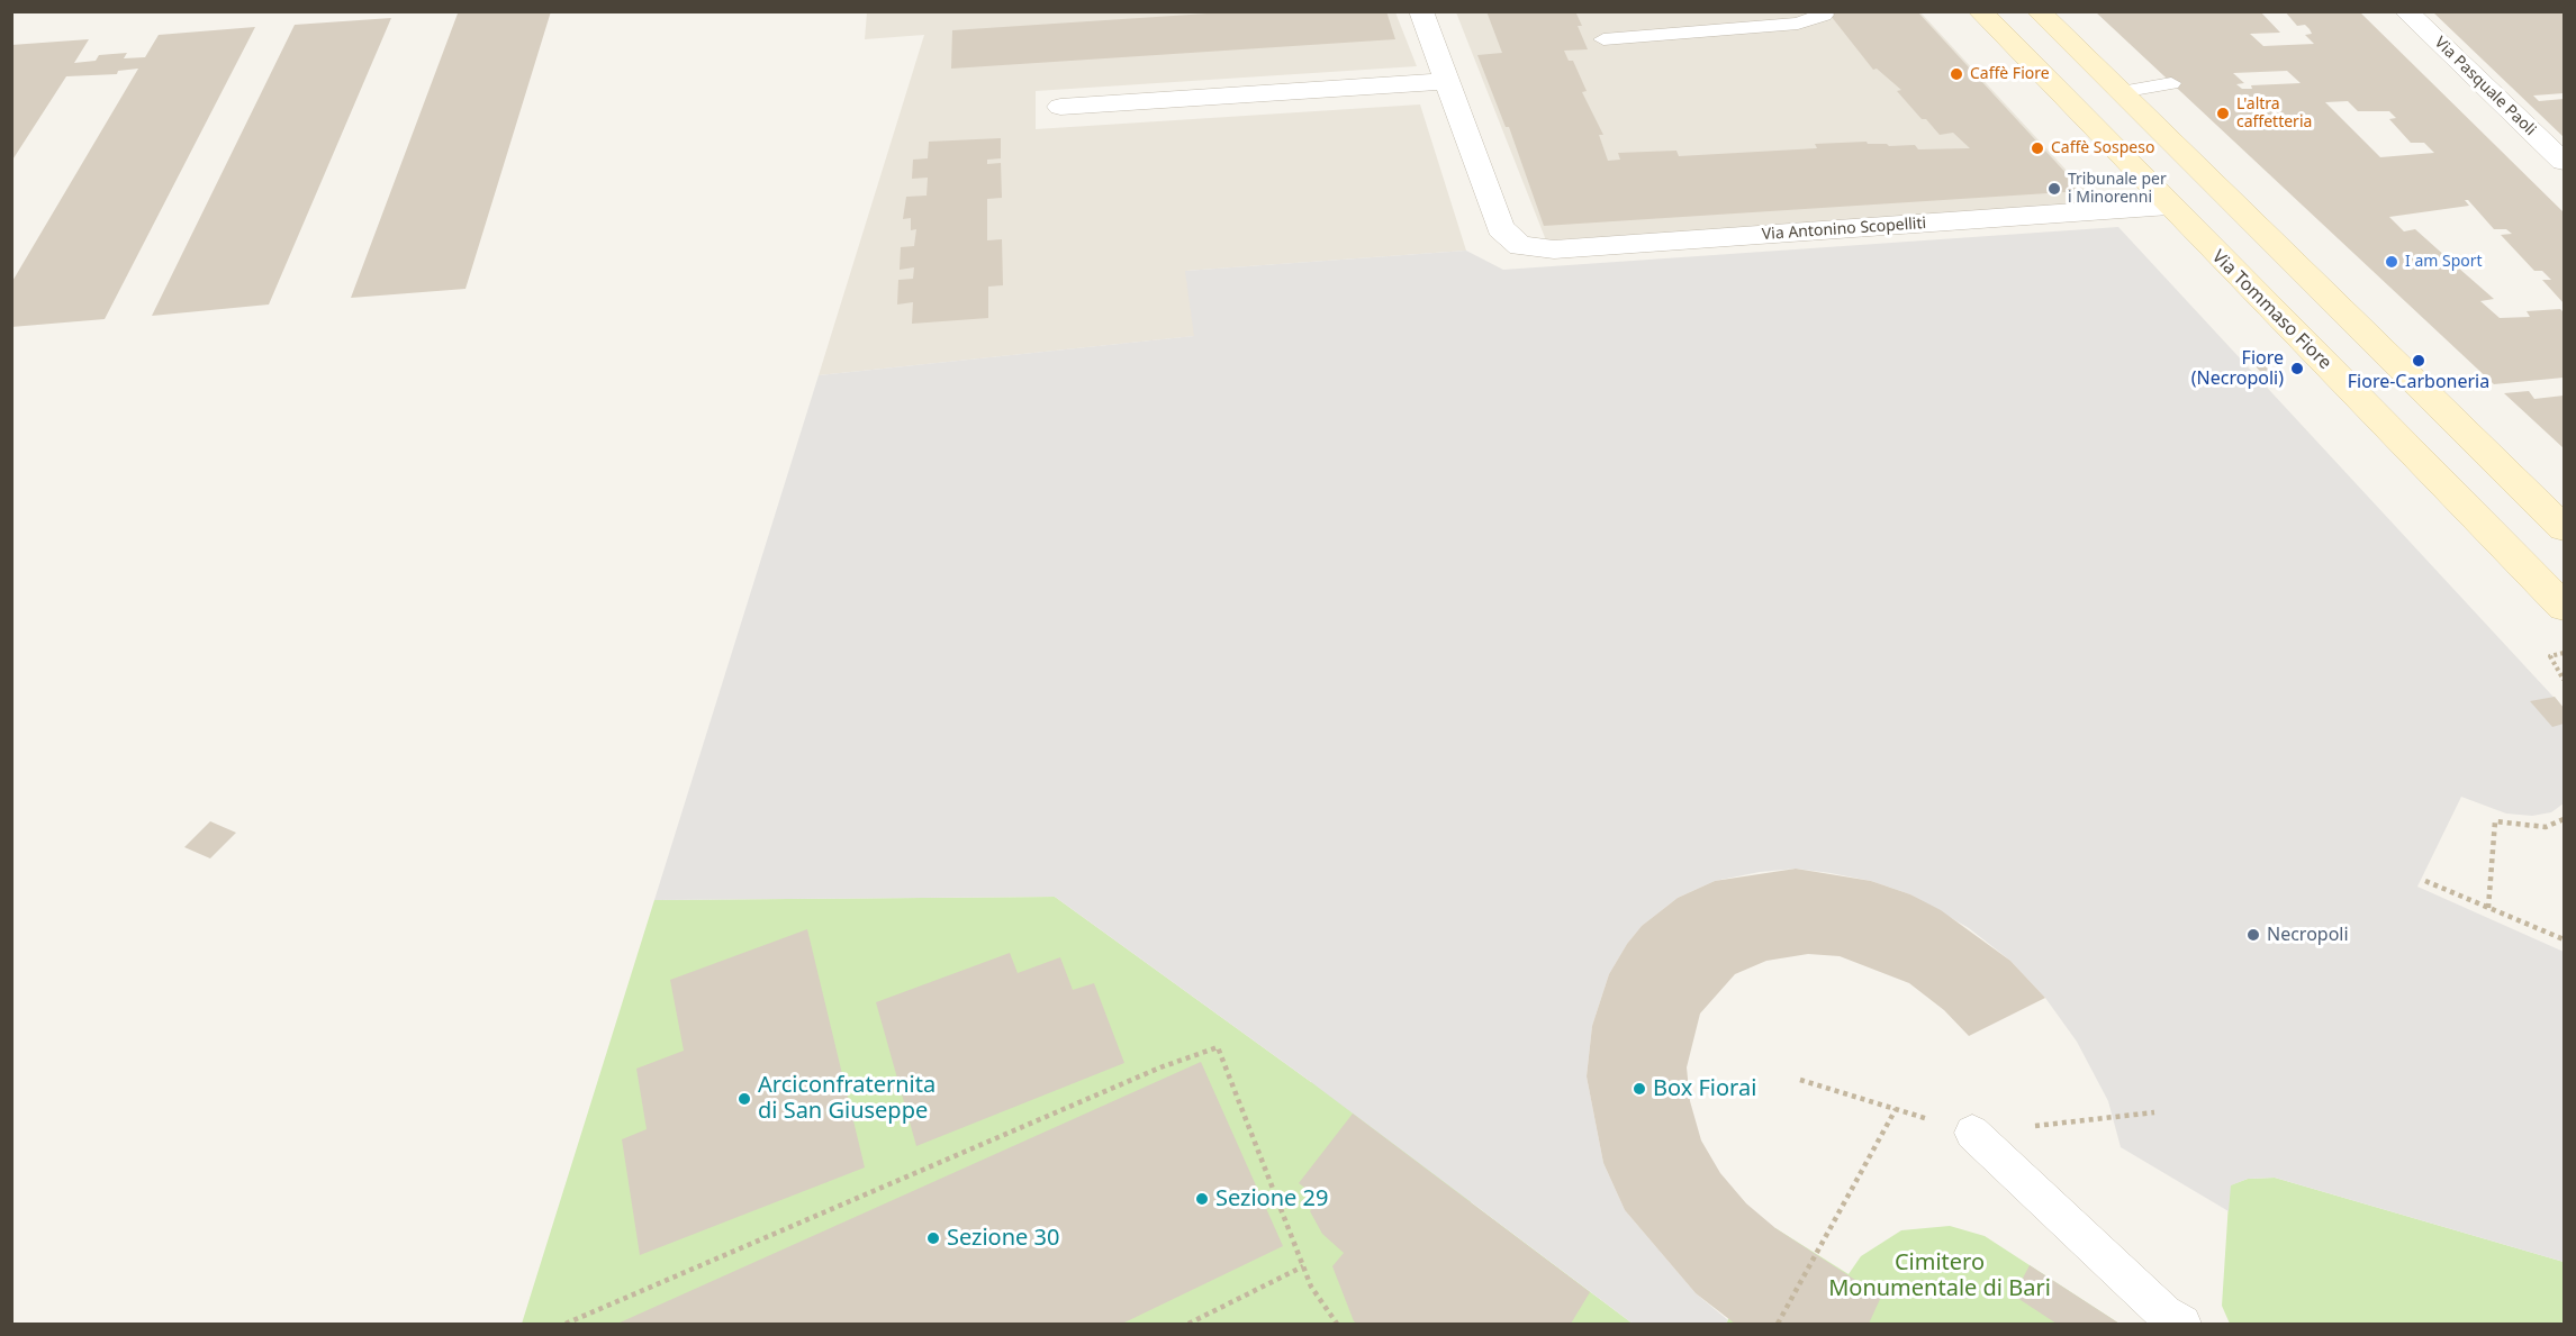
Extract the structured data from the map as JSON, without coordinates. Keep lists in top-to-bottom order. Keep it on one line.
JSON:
{"streets":{"main road":["Via Tommaso Fiore"],"street":["Via Pasquale Paoli","Via Antonino Scopelliti"]},"crossings":[["Via Antonino Scopelliti","Via Tommaso Fiore"]],"parks":["Cimitero Monumentale di Bari"],"places":["Caffè Fiore","L'altra caffetteria","Caffè Sospeso","Tribunale per i Minorenni","I am Sport","Fiore-Carboneria","Fiore (Necropoli)","Necropoli","Box Fiorai","Arciconfraternita di San Giuseppe","Sezione 29","Sezione 30"]}
